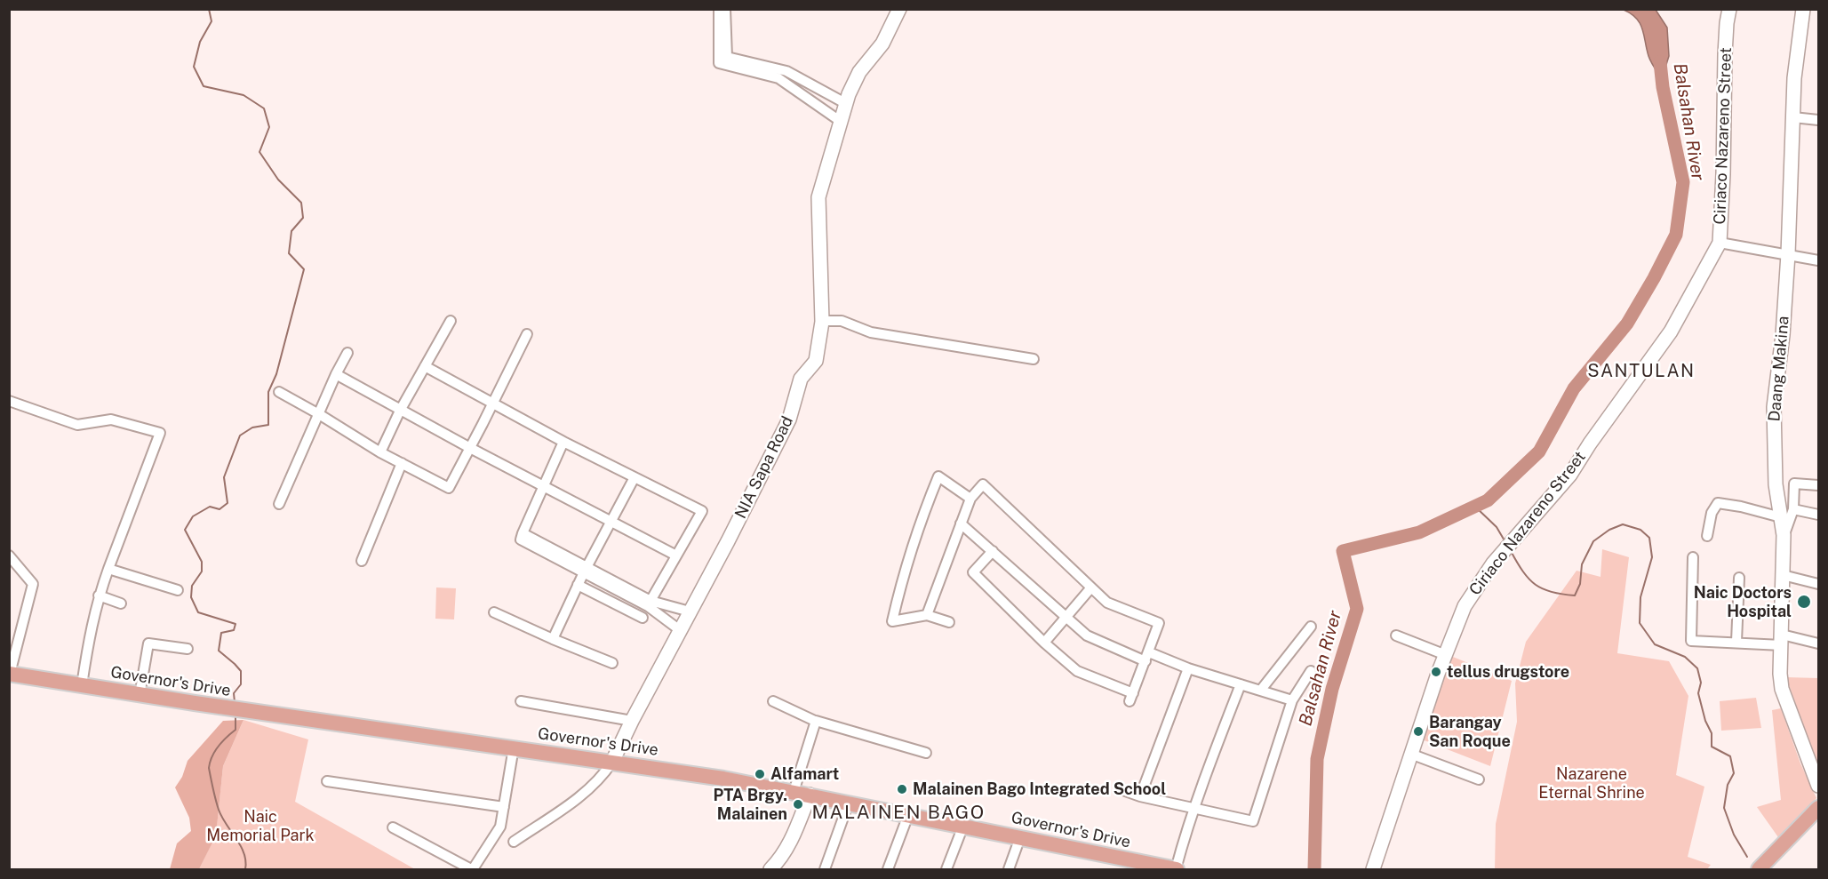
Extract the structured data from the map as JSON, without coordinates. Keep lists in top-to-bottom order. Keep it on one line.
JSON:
{"streets":{"main road":["Governor's Drive"],"street":["Ciriaco Nazareno Street","Daang Makina","NIA Sapa Road"]},"crossings":[["NIA Sapa Road","Governor's Drive"]],"districts":["SANTULAN","MALAINEN BAGO"],"water":["Balsahan River"],"parks":["Nazarene Eternal Shrine","Naic Memorial Park"],"places":["Naic Doctors Hospital","tellus drugstore","Barangay San Roque","Alfamart","Malainen Bago Integrated School","PTA Brgy. Malainen"]}
